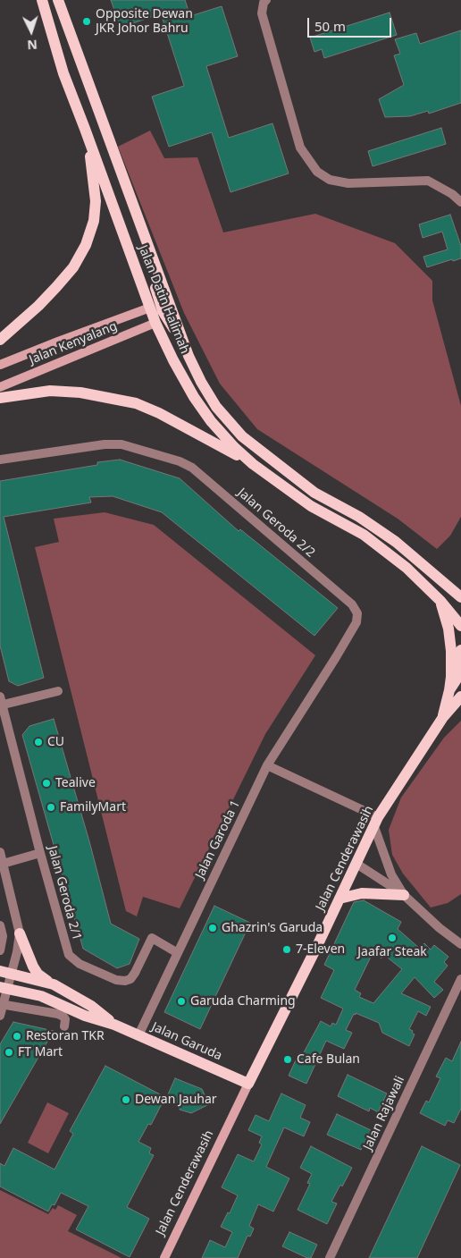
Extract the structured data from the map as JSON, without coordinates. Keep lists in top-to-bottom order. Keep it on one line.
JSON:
{"streets":{"main road":["Jalan Datin Halimah","Jalan Cenderawasih","Jalan Garuda"],"street":["Jalan Kenyalang","Jalan Geroda 2/2","Jalan Garoda 1","Jalan Geroda 2/1","Jalan Rajawali"]},"crossings":[["Jalan Datin Halimah","Jalan Kenyalang"],["Jalan Geroda 2/2","Jalan Garoda 1"],["Jalan Garoda 1","Jalan Geroda 2/1"],["Jalan Garoda 1","Jalan Garuda"],["Jalan Cenderawasih","Jalan Garuda"]],"places":["Opposite Dewan JKR Johor Bahru","CU","Tealive","FamilyMart","Ghazrin's Garuda","Jaafar Steak","7-Eleven","Garuda Charming","Restoran TKR","FT Mart","Cafe Bulan","Dewan Jauhar"],"scale_bar":"50 m","north":"bottom"}
